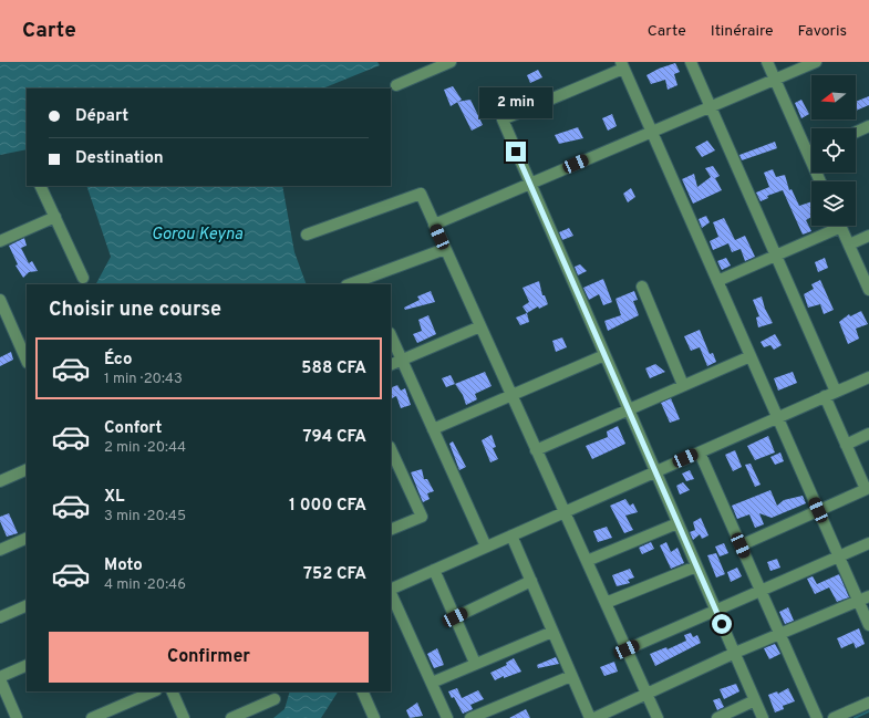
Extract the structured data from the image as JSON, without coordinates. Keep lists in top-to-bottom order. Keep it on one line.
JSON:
{"water":["Gorou Keyna"],"north":"left","page":{"header":"Carte","nav":["Carte","Itinéraire","Favoris"],"bubble":"2 min","banner":["Départ","Destination"],"heading":"Choisir une course","list":[{"name":"Éco","note":"1 min · 20:43","value":"588 CFA"},{"name":"Confort","note":"2 min · 20:44","value":"794 CFA"},{"name":"XL","note":"3 min · 20:45","value":"1 000 CFA"},{"name":"Moto","note":"4 min · 20:46","value":"752 CFA"}],"buttons":"Confirmer"}}
